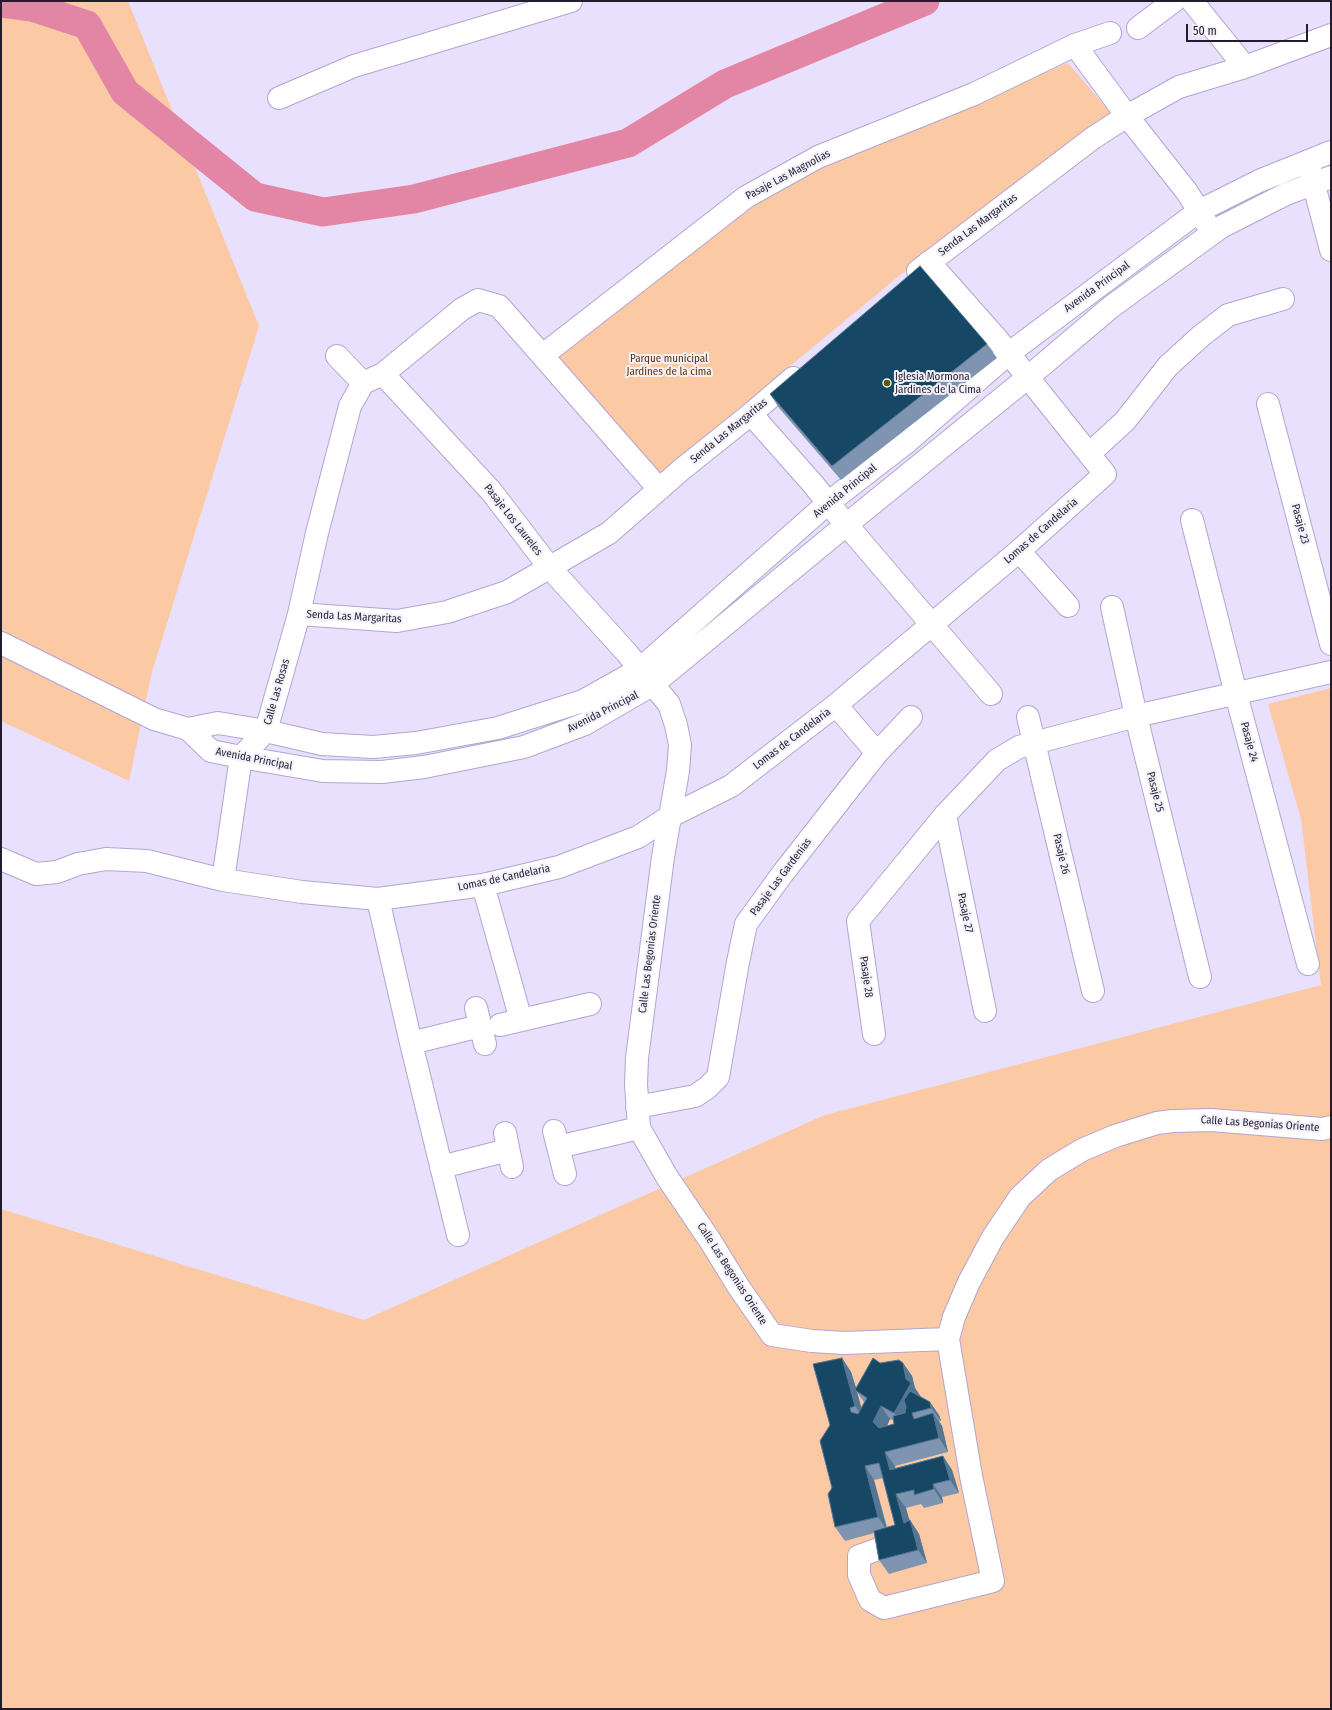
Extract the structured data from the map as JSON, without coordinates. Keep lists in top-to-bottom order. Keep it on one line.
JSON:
{"streets":{"street":["Pasaje Las Magnolias","Senda Las Margaritas","Avenida Principal","Pasaje Los Laureles","Pasaje 23","Lomas de Candelaria","Calle Las Rosas","Pasaje 24","Pasaje 25","Pasaje 26","Pasaje Las Gardenias","Pasaje 27","Calle Las Begonias Oriente","Pasaje 28"]},"crossings":[["Pasaje Las Magnolias","Senda Las Margaritas"],["Senda Las Margaritas","Pasaje Los Laureles"],["Senda Las Margaritas","Lomas de Candelaria"],["Senda Las Margaritas","Calle Las Rosas"],["Avenida Principal","Pasaje Los Laureles"],["Avenida Principal","Lomas de Candelaria"],["Avenida Principal","Calle Las Rosas"],["Avenida Principal","Calle Las Begonias Oriente"],["Pasaje Los Laureles","Calle Las Begonias Oriente"],["Lomas de Candelaria","Calle Las Begonias Oriente"],["Pasaje Las Gardenias","Calle Las Begonias Oriente"],["Pasaje 27","Pasaje 28"]],"parks":["Parque municipal Jardines de la cima"],"places":["Iglesia Mormona Jardines de la Cima"],"scale_bar":"50 m"}
